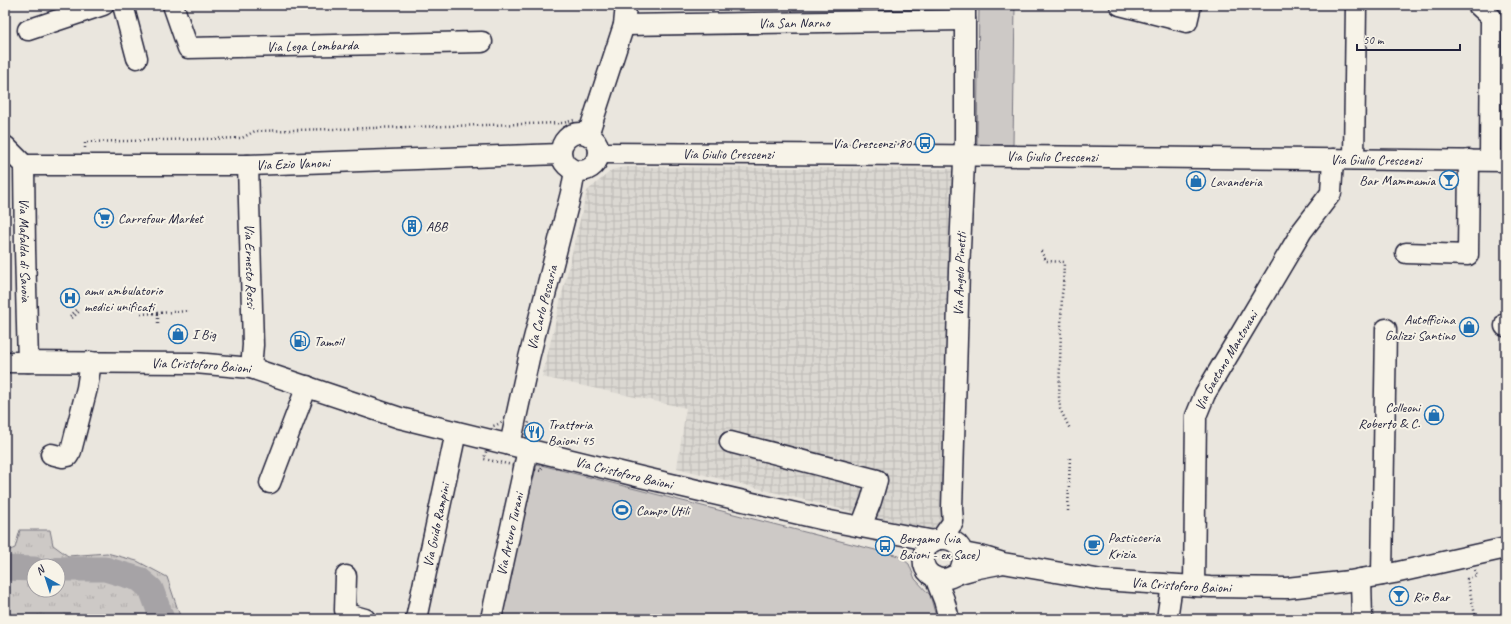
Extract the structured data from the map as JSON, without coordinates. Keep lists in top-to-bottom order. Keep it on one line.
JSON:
{"streets":{"street":["Via San Narno","Via Lega Lombarda","Via Giulio Crescenzi","Via Ezio Vanoni","Via Mafalda di Savoia","Via Ernesto Rossi","Via Angelo Pinetti","Via Carlo Pescaria","Via Gaetano Mantovani","Via Cristoforo Baioni","Via Guido Rampini","Via Arturo Turani"]},"crossings":[["Via San Narno","Via Angelo Pinetti"],["Via Giulio Crescenzi","Via Ezio Vanoni"],["Via Giulio Crescenzi","Via Angelo Pinetti"],["Via Giulio Crescenzi","Via Carlo Pescaria"],["Via Giulio Crescenzi","Via Gaetano Mantovani"],["Via Ezio Vanoni","Via Mafalda di Savoia"],["Via Ezio Vanoni","Via Ernesto Rossi"],["Via Ezio Vanoni","Via Carlo Pescaria"],["Via Mafalda di Savoia","Via Cristoforo Baioni"],["Via Ernesto Rossi","Via Cristoforo Baioni"],["Via Angelo Pinetti","Via Cristoforo Baioni"],["Via Carlo Pescaria","Via Cristoforo Baioni"],["Via Carlo Pescaria","Via Arturo Turani"],["Via Gaetano Mantovani","Via Cristoforo Baioni"],["Via Cristoforo Baioni","Via Guido Rampini"],["Via Cristoforo Baioni","Via Arturo Turani"]],"places":{"bus stop":["Via Crescenzi 80","Bergamo (via Baioni - ex Sace)"],"bar":["Bar Mammamia","Rio Bar"],"shop":["Lavanderia","Autofficina Galizzi Santino","I Big","Colleoni Roberto & C."],"supermarket":["Carrefour Market"],"building":["ABB"],"hospital":["amu ambulatorio medici unificati"],"fuel station":["Tamoil"],"restaurant":["Trattoria Baioni 45"],"sports":["Campo Utili"],"cafe":["Pasticceria Krizia"]},"scale_bar":"50 m","north":"top left"}
